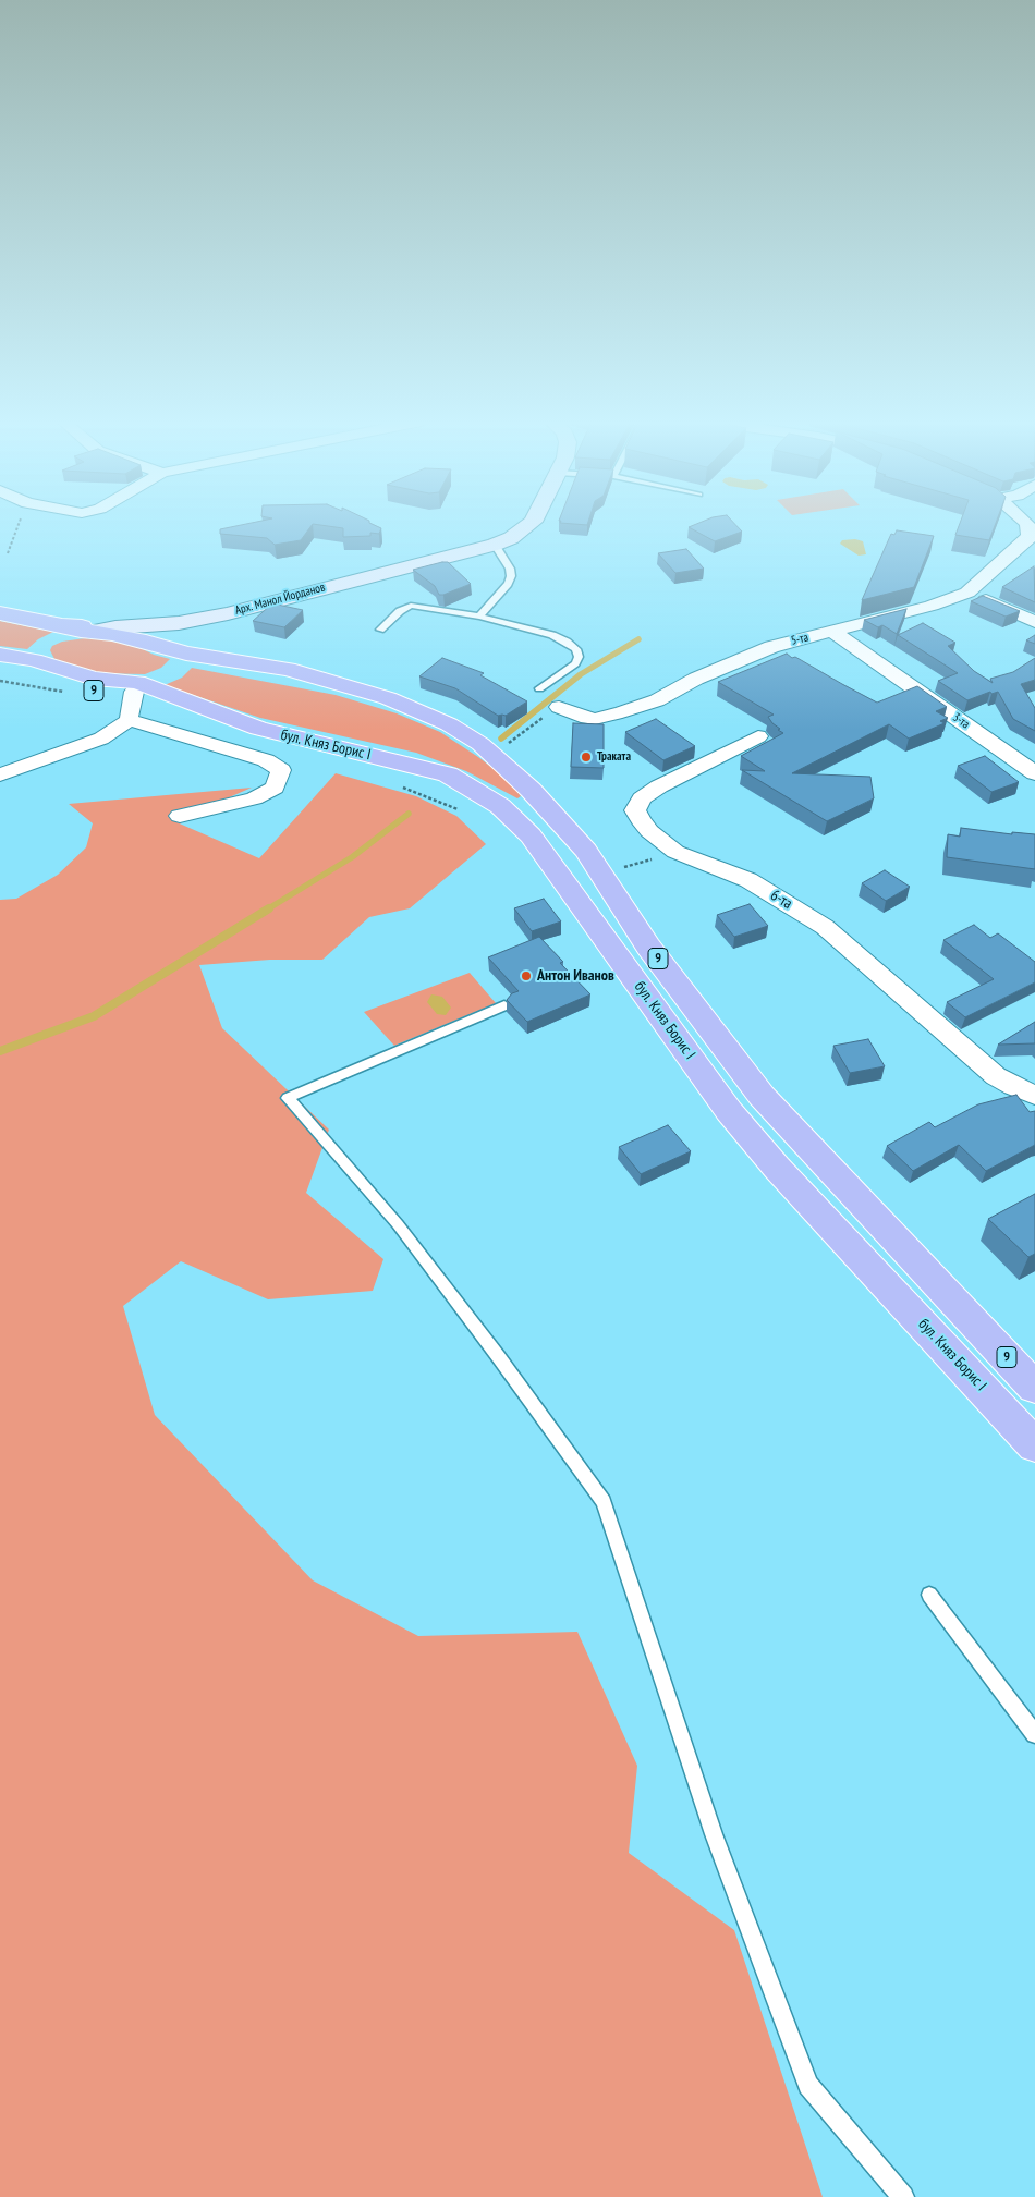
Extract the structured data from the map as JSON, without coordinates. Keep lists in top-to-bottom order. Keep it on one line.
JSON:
{"streets":{"highway":["9","бул. Княз Борис I"],"street":["Арх. Манол Йорданов","5-та","3-та","6-та"]},"crossings":[["Арх. Манол Йорданов","9"],["Арх. Манол Йорданов","бул. Княз Борис I"],["5-та","3-та"],["9","бул. Княз Борис I"]],"places":["Траката","Антон Иванов"]}
